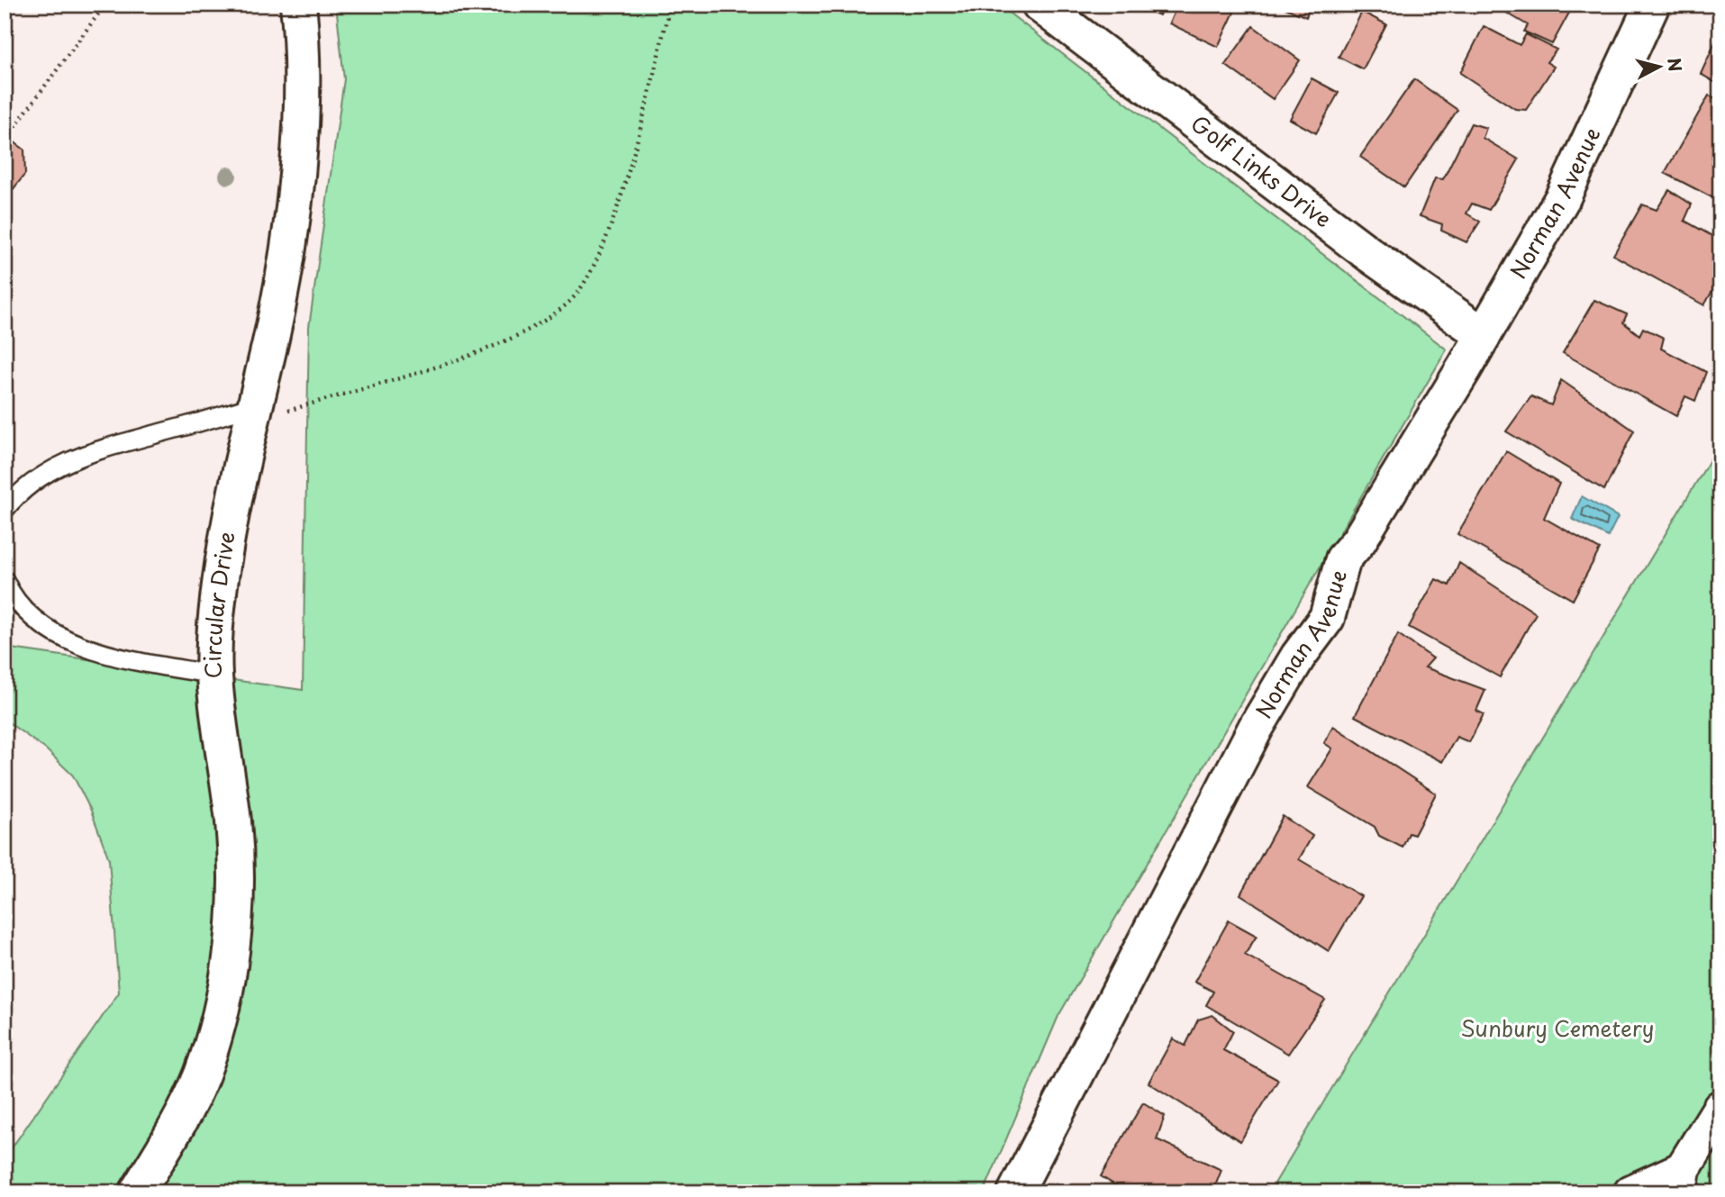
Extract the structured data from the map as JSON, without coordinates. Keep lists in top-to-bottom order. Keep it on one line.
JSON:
{"streets":{"street":["Golf Links Drive","Norman Avenue","Circular Drive"]},"crossings":[["Golf Links Drive","Norman Avenue"]],"parks":["Sunbury Cemetery"],"north":"right"}
